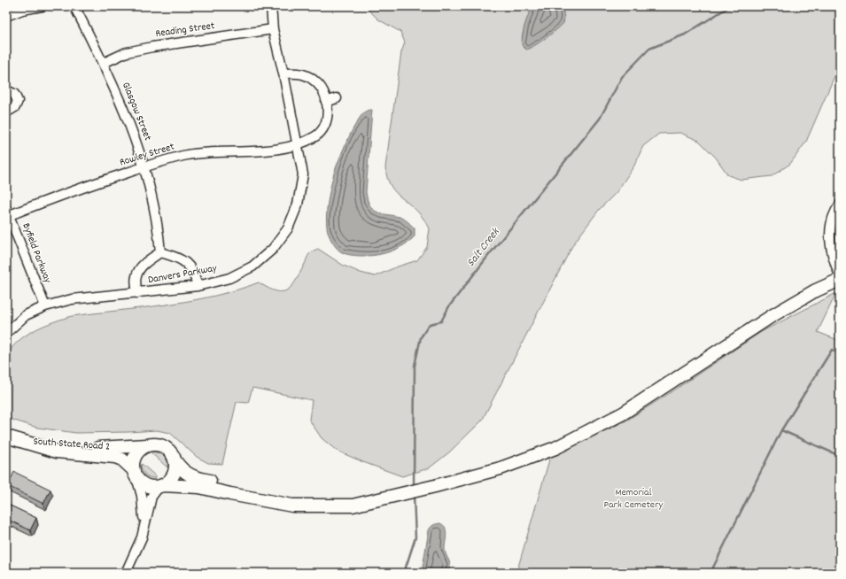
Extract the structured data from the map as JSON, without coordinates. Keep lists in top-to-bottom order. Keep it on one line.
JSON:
{"streets":{"main road":["South State Road 2"],"street":["Reading Street","Glasgow Street","Rowley Street","Byfield Parkway","Danvers Parkway"]},"crossings":[["Reading Street","Glasgow Street"],["Reading Street","Danvers Parkway"],["Glasgow Street","Rowley Street"],["Rowley Street","Byfield Parkway"],["Rowley Street","Danvers Parkway"],["Byfield Parkway","Danvers Parkway"]],"water":["Salt Creek"],"parks":["Memorial Park Cemetery"]}
